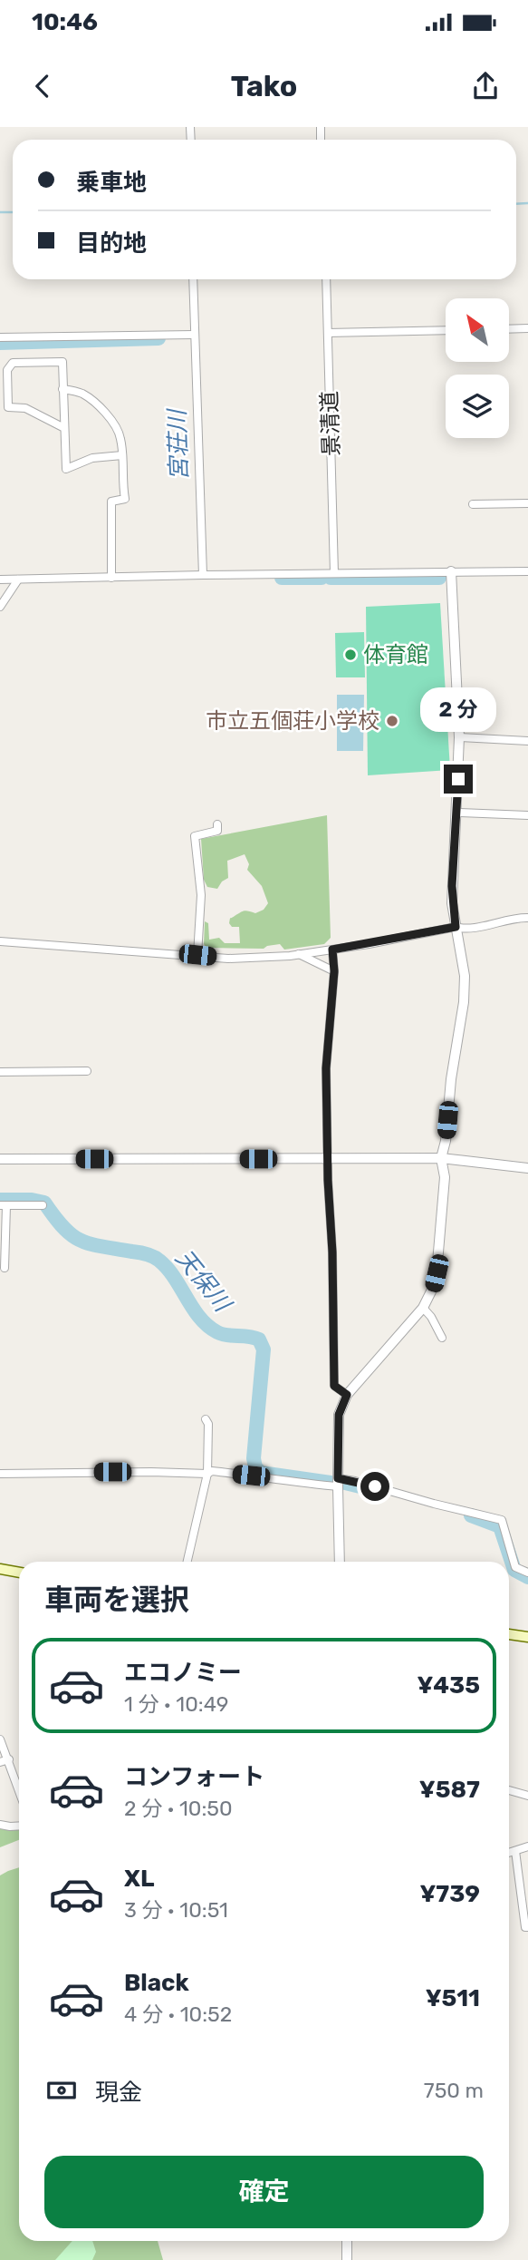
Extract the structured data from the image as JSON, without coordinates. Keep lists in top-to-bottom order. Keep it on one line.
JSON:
{"streets":{"street":["景清道"]},"water":["宮荘川","天保川"],"places":["体育館","市立五個荘小学校"],"north":"top left","page":{"status":"10:46","header":"Tako","banner":["乗車地","目的地"],"bubble":"2 分","heading":"車両を選択","list":[{"name":"エコノミー","note":"1 分 · 10:49","value":"¥435"},{"name":"コンフォート","note":"2 分 · 10:50","value":"¥587"},{"name":"XL","note":"3 分 · 10:51","value":"¥739"},{"name":"Black","note":"4 分 · 10:52","value":"¥511"}],"pay":["現金","750 m"],"buttons":"確定"}}
